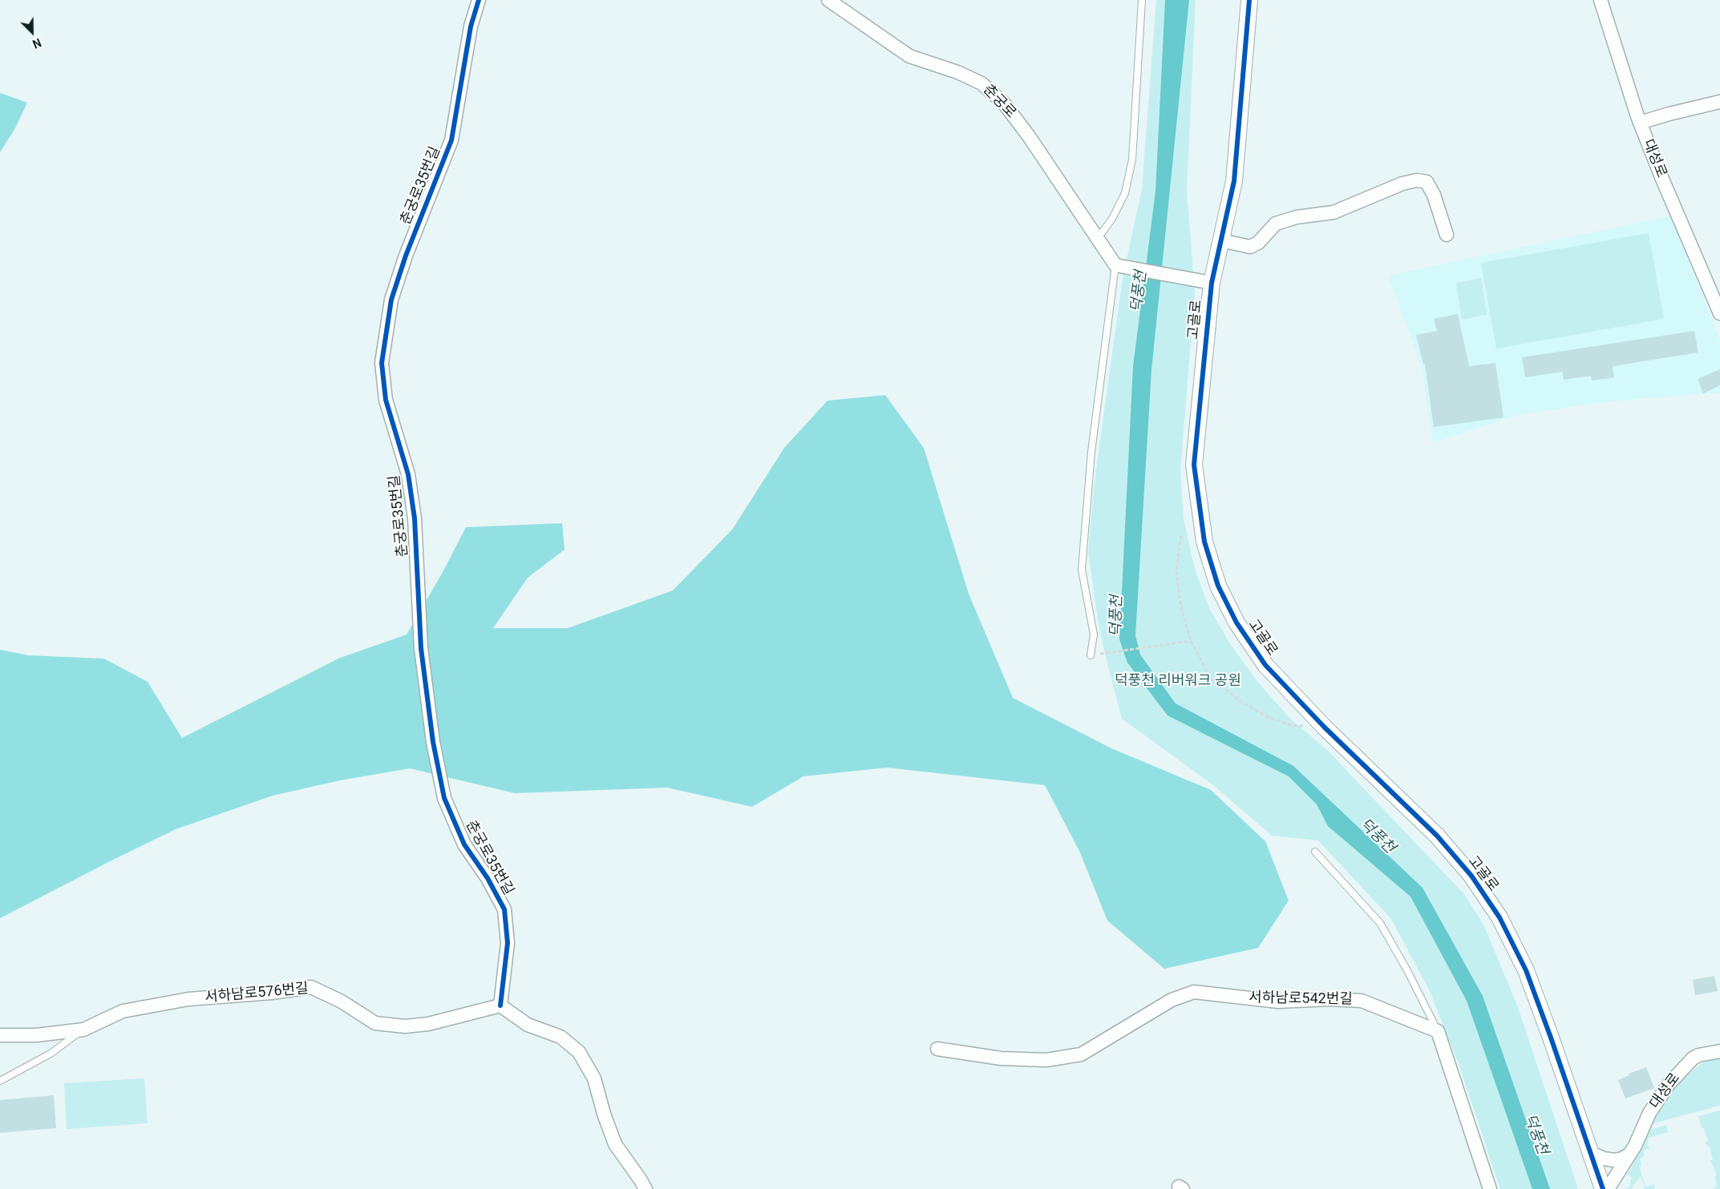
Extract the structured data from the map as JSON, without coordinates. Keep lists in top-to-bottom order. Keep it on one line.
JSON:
{"streets":{"street":["춘궁로","대성로","춘궁로35번길","고골로","서하남로576번길","서하남로542번길"]},"crossings":[["춘궁로35번길","서하남로576번길"]],"water":["덕풍천"],"parks":["덕풍천 리버워크 공원"],"north":"bottom right"}
